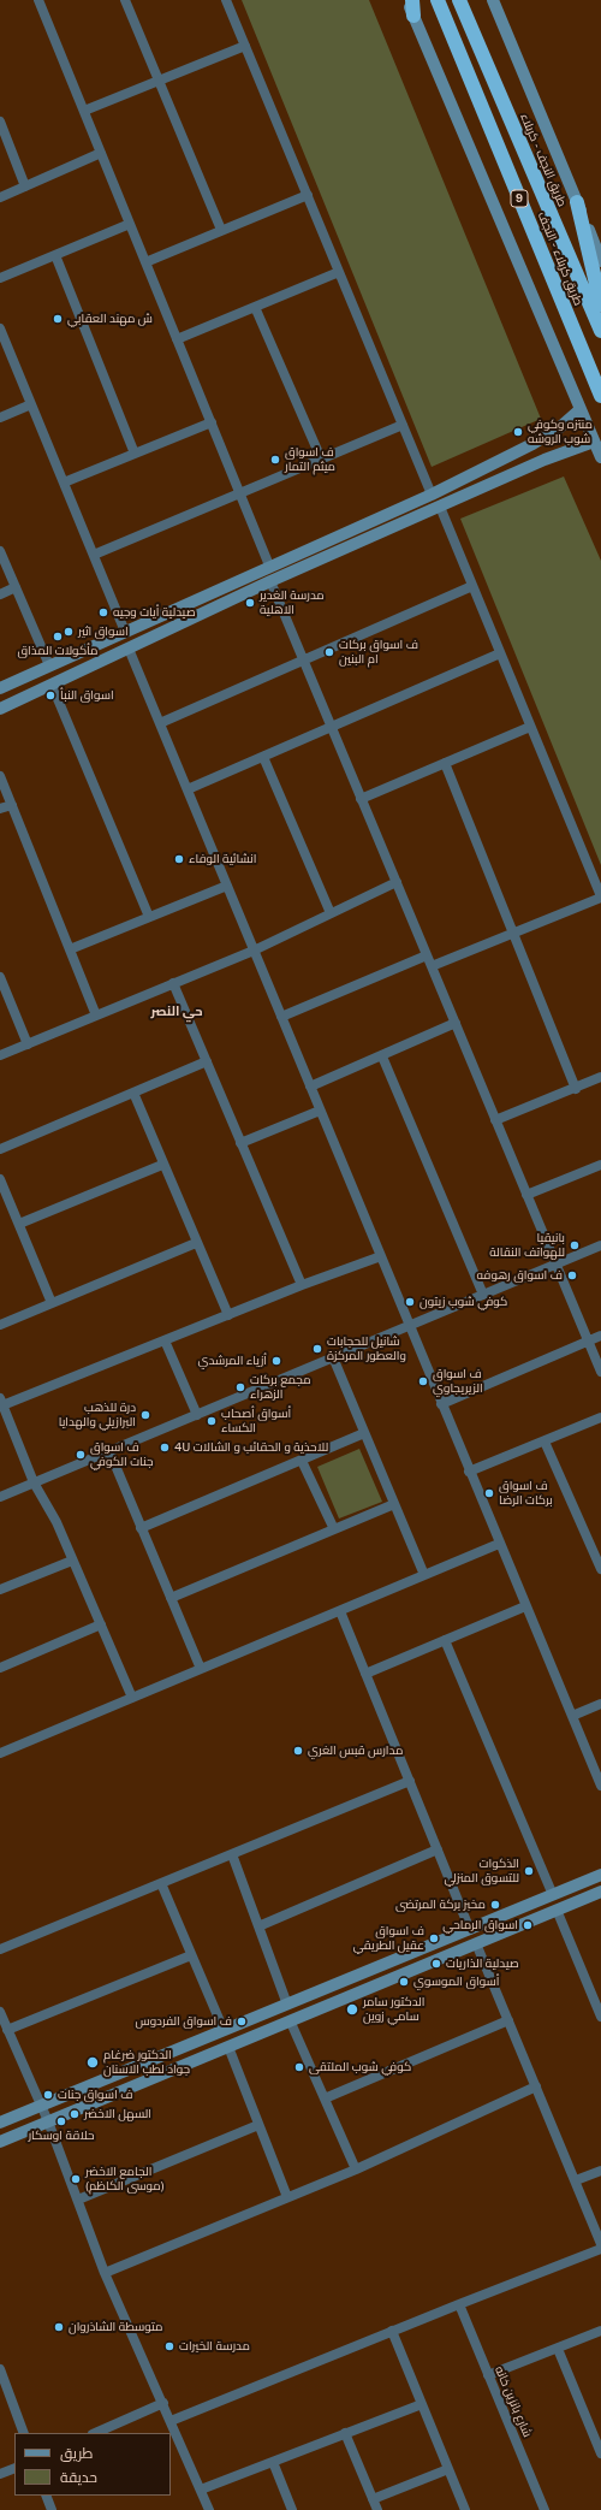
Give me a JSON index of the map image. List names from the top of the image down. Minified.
{"streets":{"highway":["طريق النجف - کربلاء","9","طريق کربلاء - النجف"],"street":["شارع بانزين خانه"]},"districts":["حي النصر"],"places":["ش مهند العقابي","منتزه وكوفي شوب الروشه","ف اسواق ميثم التمار","مدرسة الغدير الاهلية","صيدلية أيات وجيه","اسواق اثير","مأكولات المذاق","ف اسواق بركات ام البنين","اسواق النبأ","انشائية الوفاء","بانيقيا للهواتف النقالة","ف اسواق رهوفه","كوفي شوب زيتون","شانيل للحجابات والعطور المركزة","أزياء المرشدي","ف اسواق الزيريجاوي","مجمع بركات الزهراء","درة للذهب البرازيلي والهدايا","أسواق أصحاب الكساء","4U للاحذية و الحقائب و الشالات","ف اسواق جنات الكوفي","ف اسواق بركات الرضا","مدارس قبس الغري","الذكوات للتسوق المنزلي","مخبز بركة المرتضى","اسواق الرماحي","ف اسواق عقيل الطريقي","صيدلية الذاريات","أسواق الموسوي","الدكتور سامر سامي زوين","ف اسواق الفردوس","الدكتور ضرغام جواد لطب الاسنان","كوفي شوب الملتقى","ف اسواق جنات","السهل الاخضر","حلاقة اوسكار","الجامع الاخضر (موسى الكاظم)","متوسطة الشاذروان","مدرسة الخيرات"],"legend":["طريق","حديقة"]}
